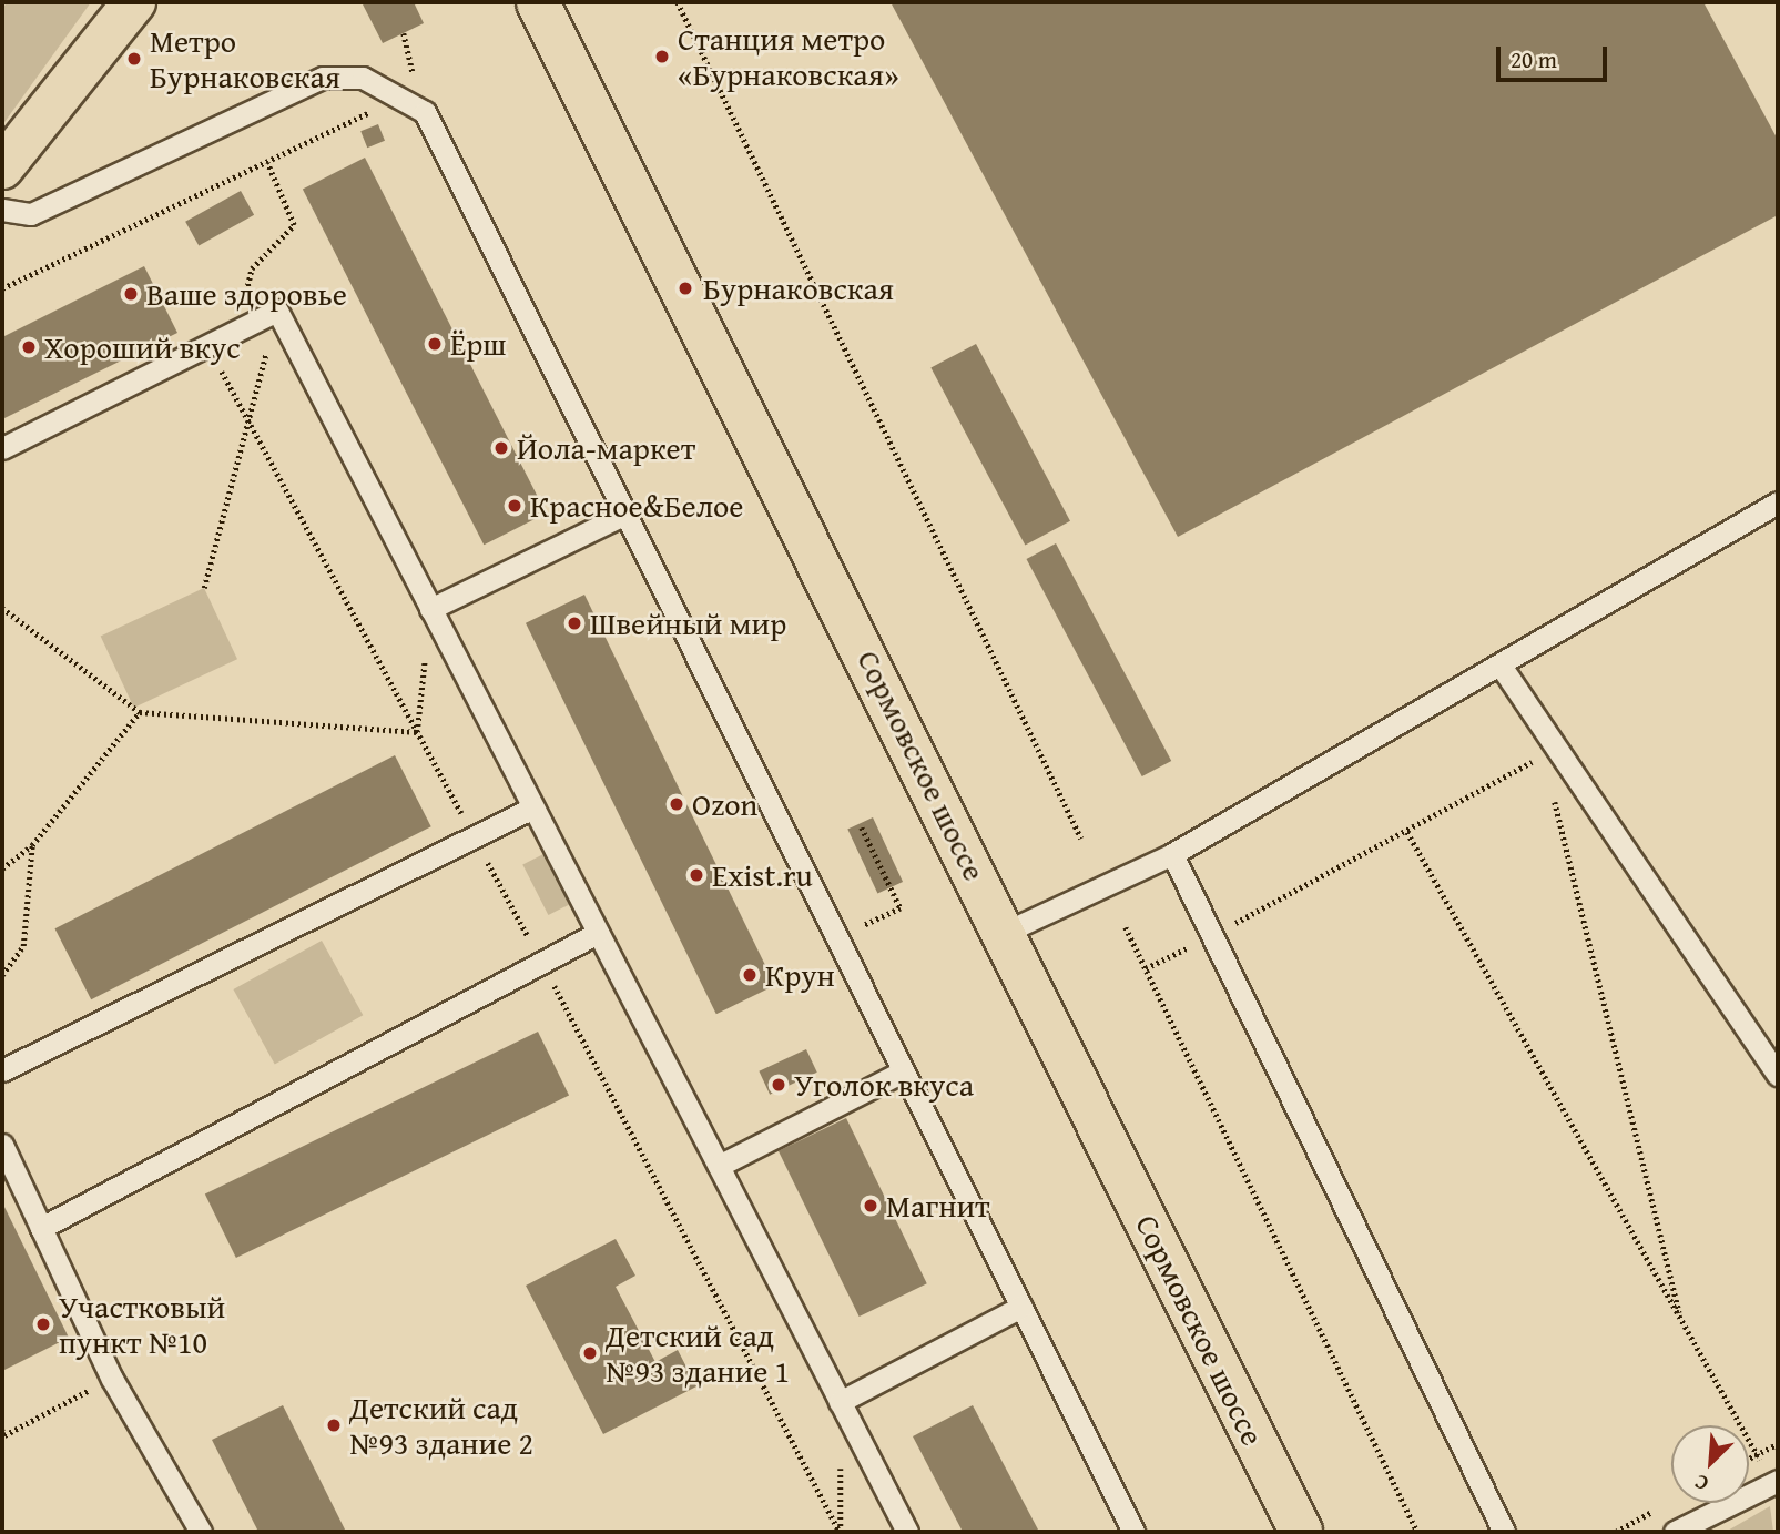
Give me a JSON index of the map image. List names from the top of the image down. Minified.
{"streets":{"main road":["Сормовское шоссе"]},"places":["Станция метро «Бурнаковская»","Метро Бурнаковская","Бурнаковская","Ваше здоровье","Ёрш","Хороший вкус","Йола-маркет","Красное&Белое","Швейный мир","Ozon","Exist.ru","Крун","Уголок вкуса","Магнит","Участковый пункт №10","Детский сад №93 здание 1","Детский сад №93 здание 2"],"scale_bar":"20 m","north":"bottom left"}
